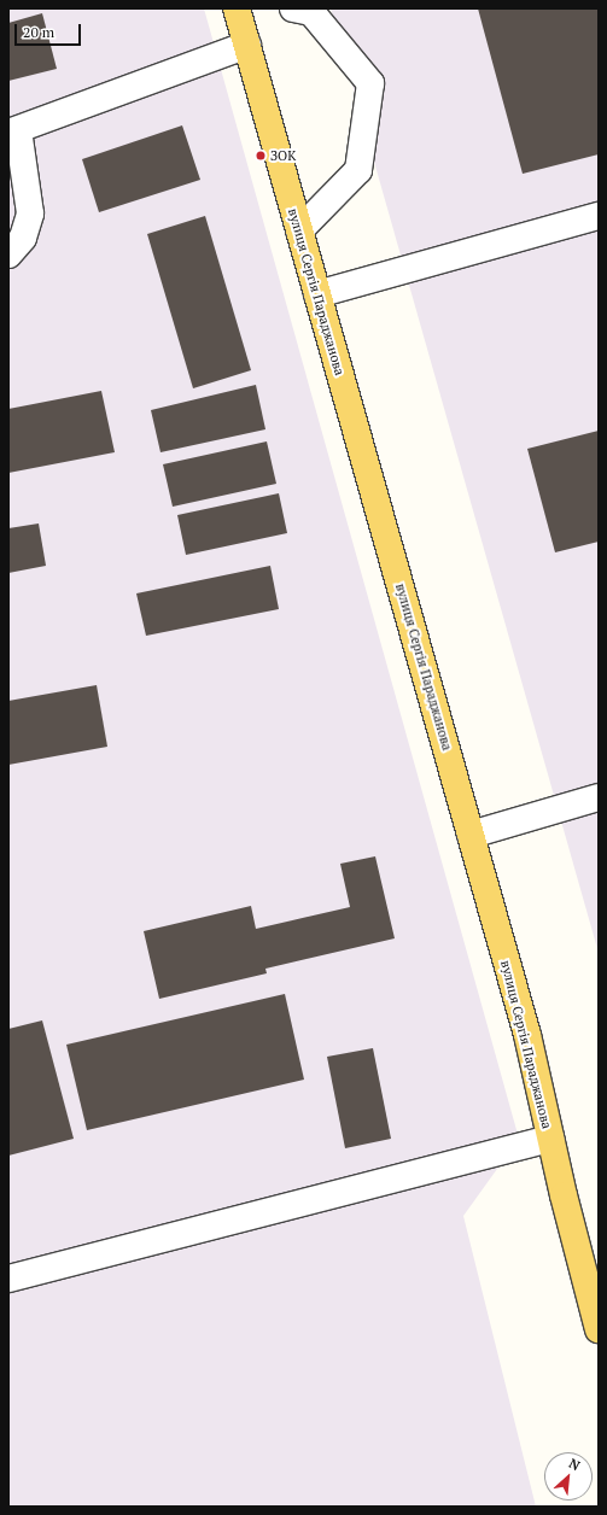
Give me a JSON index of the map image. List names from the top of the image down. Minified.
{"streets":{"main road":["вулиця Сергія Параджанова"]},"places":["ЗОК"],"scale_bar":"20 m","north":"top right"}
